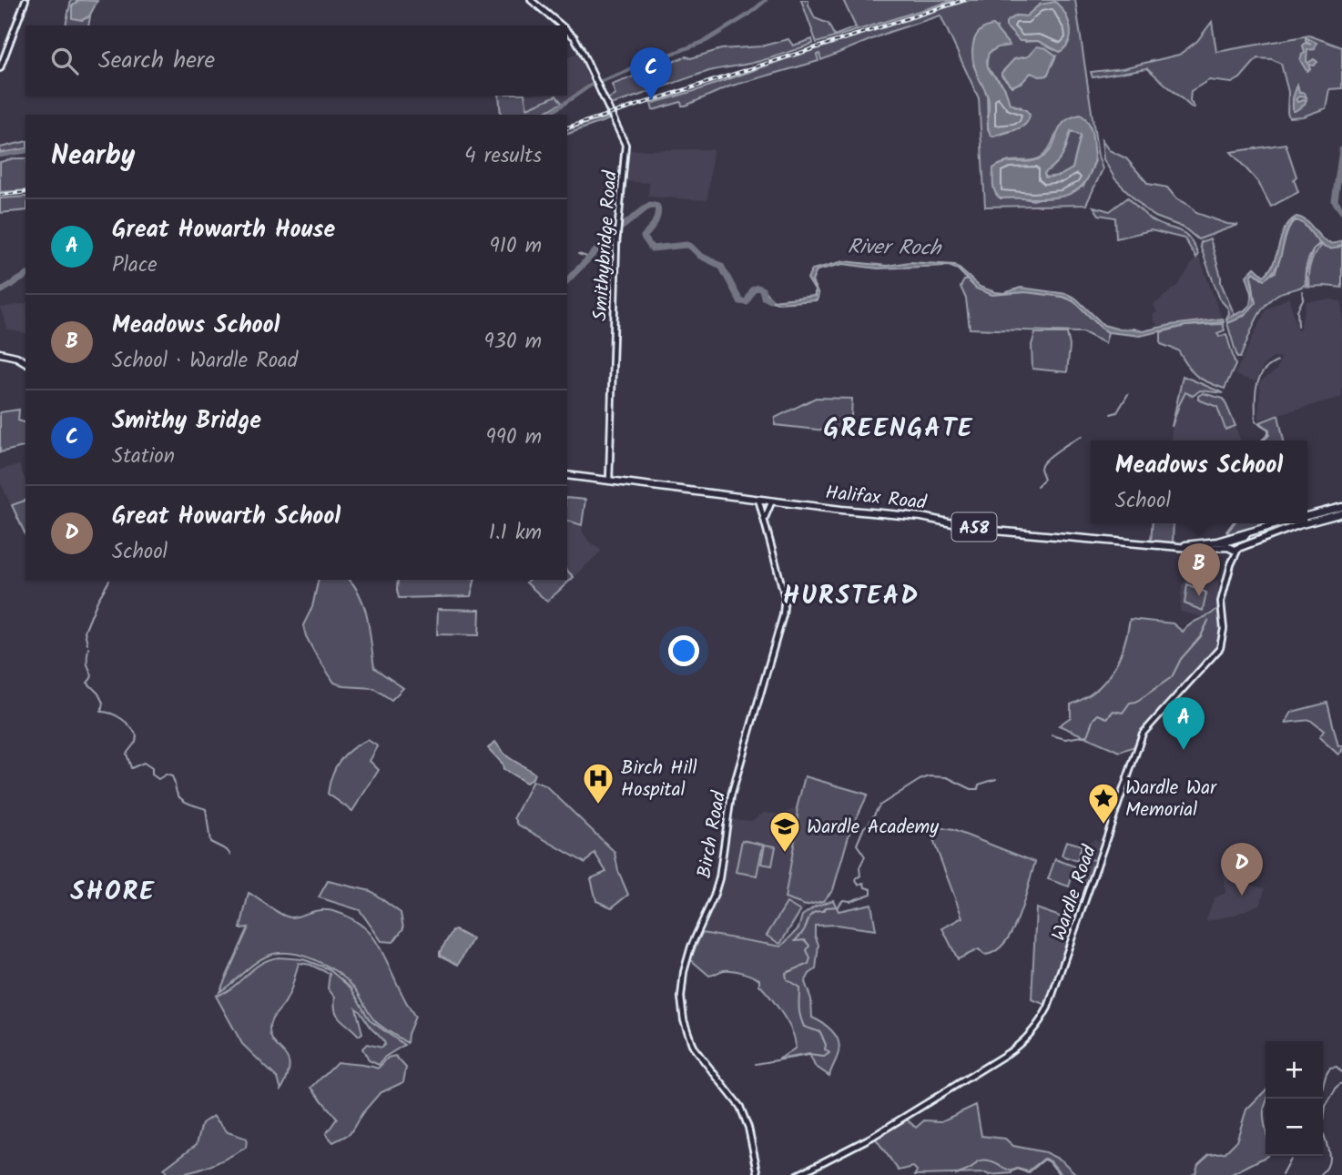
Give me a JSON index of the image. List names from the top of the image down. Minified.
{"streets":{"highway":["Halifax Road","A58"],"street":["Smithybridge Road","Birch Road","Wardle Road"]},"crossings":[["Smithybridge Road","Halifax Road"],["Smithybridge Road","A58"],["Halifax Road","A58"],["Halifax Road","Birch Road"],["Halifax Road","Wardle Road"],["A58","Wardle Road"]],"districts":["GREENGATE","HURSTEAD","SHORE"],"water":["River Roch"],"places":{"hospital":["Birch Hill Hospital"],"place":["Wardle War Memorial"],"school or university":["Wardle Academy"]},"page":{"search":"Search here","pins":["C","B","A","D"],"heading":["Nearby","4 results"],"list":[{"mark":"A","name":"Great Howarth House","note":"Place","value":"910 m"},{"mark":"B","name":"Meadows School","note":"School · Wardle Road","value":"930 m"},{"mark":"C","name":"Smithy Bridge","note":"Station","value":"990 m"},{"mark":"D","name":"Great Howarth School","note":"School","value":"1.1 km"}],"popup":["Meadows School","School"],"map_buttons":["+","−"]}}
